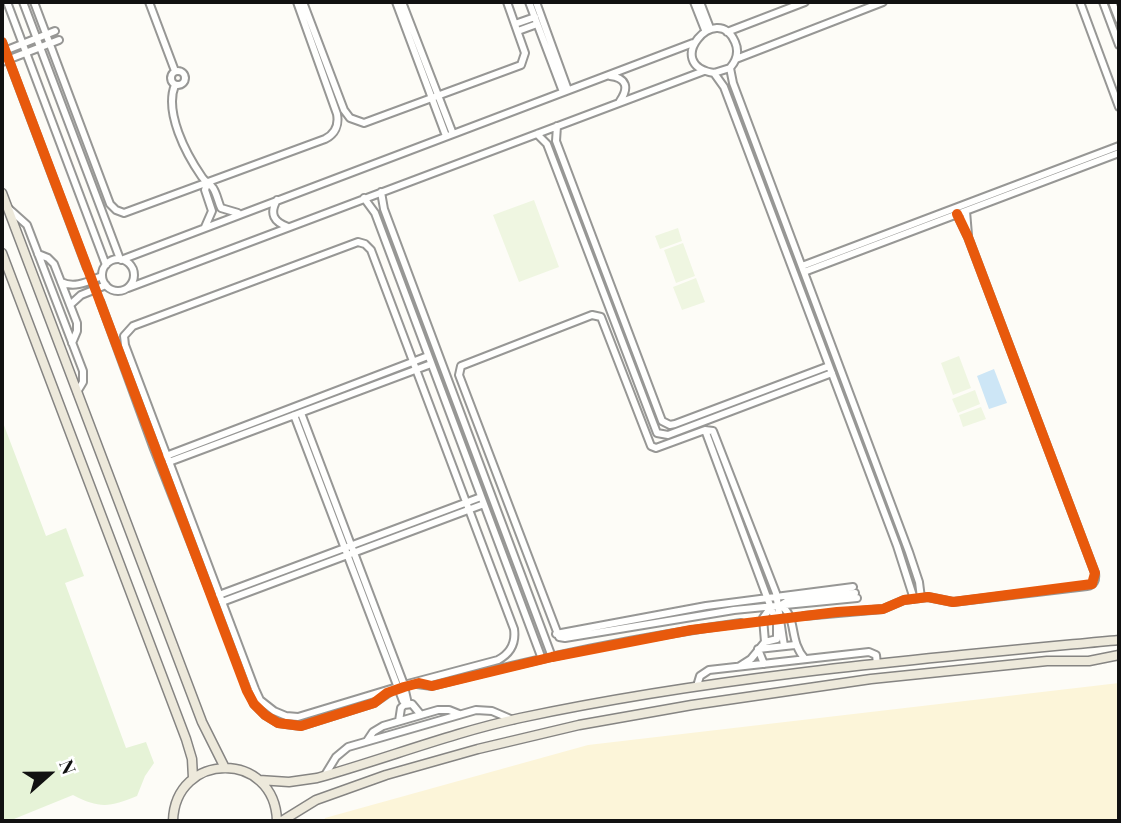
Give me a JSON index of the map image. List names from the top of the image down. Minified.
{"north":"right"}
